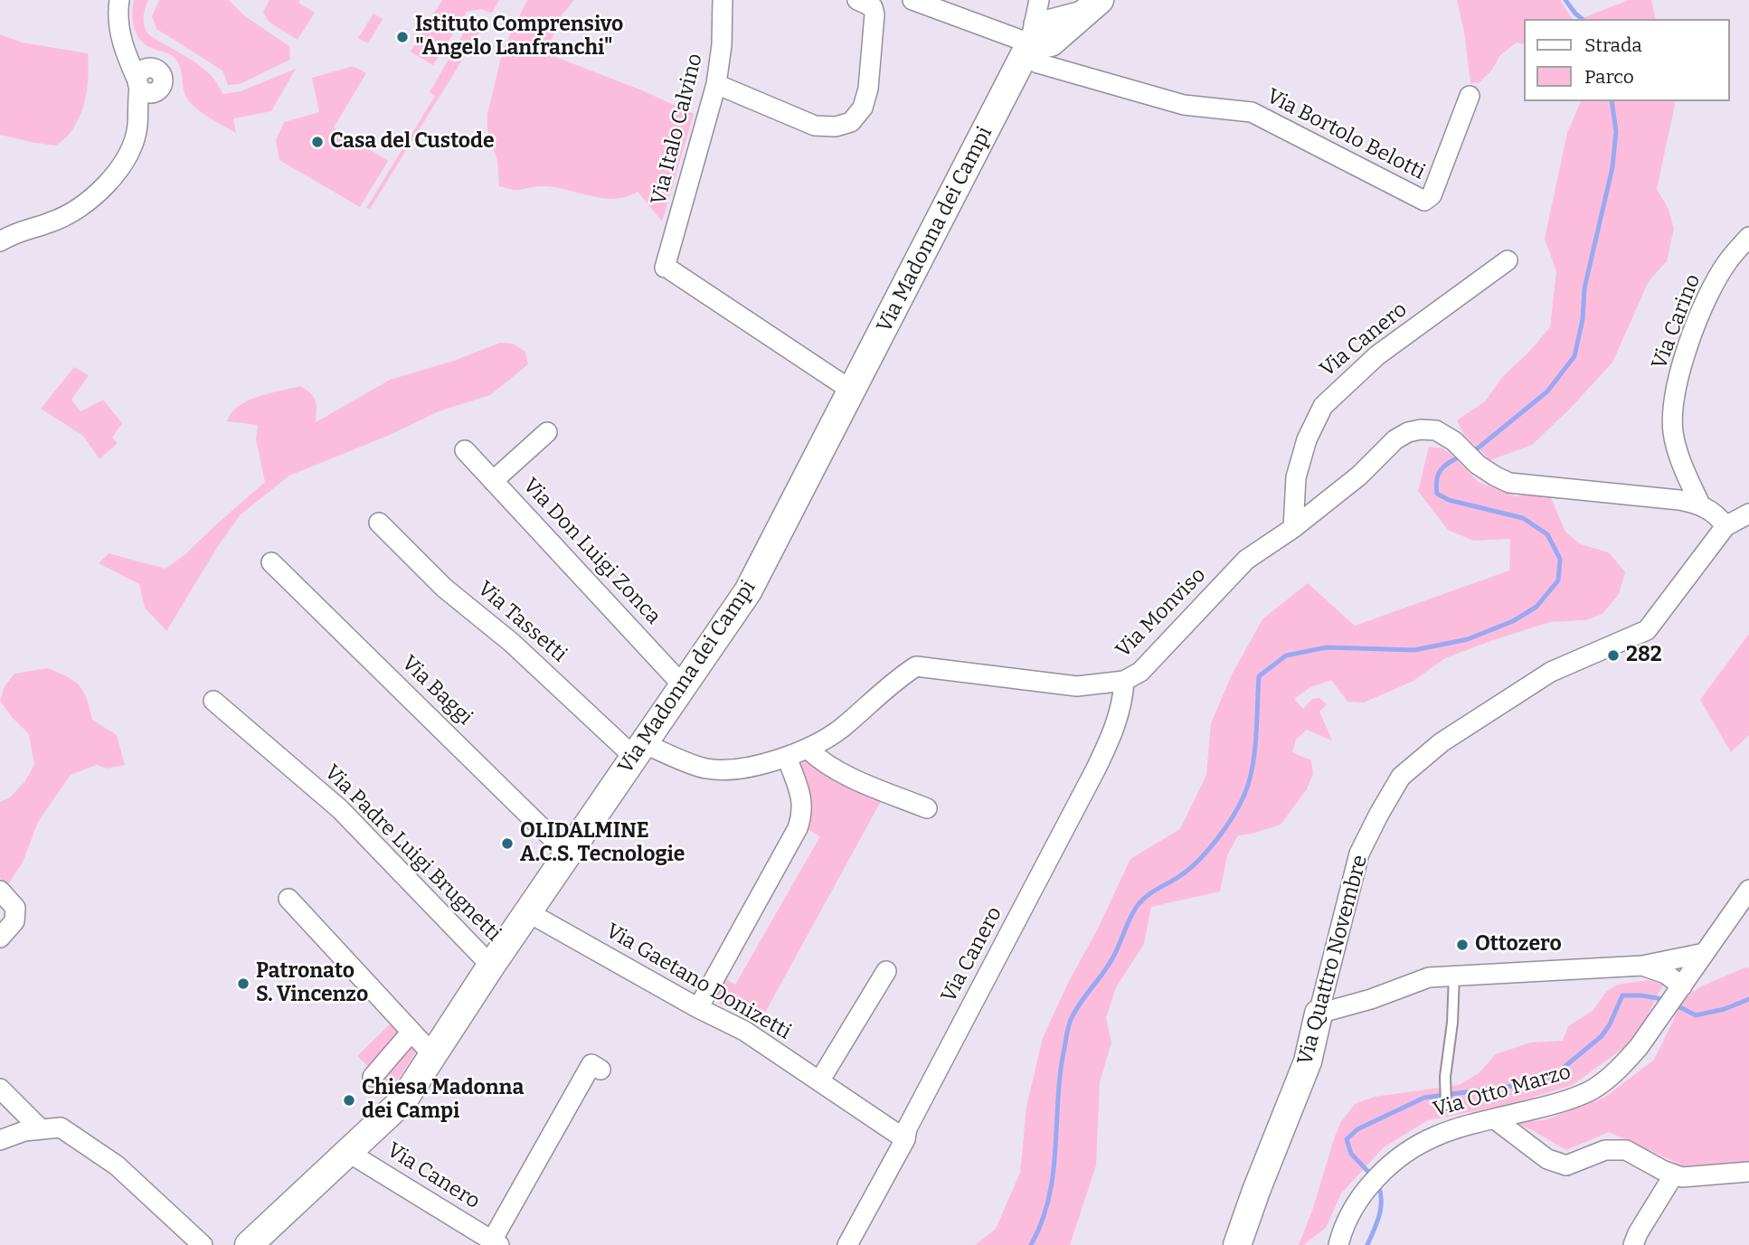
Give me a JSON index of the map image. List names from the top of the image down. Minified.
{"streets":{"street":["Via Italo Calvino","Via Bortolo Belotti","Via Madonna dei Campi","Via Carino","Via Canero","Via Don Luigi Zonca","Via Monviso","Via Tassetti","Via Baggi","Via Padre Luigi Brugnetti","Via Quattro Novembre","Via Gaetano Donizetti","Via Otto Marzo"]},"crossings":[["Via Italo Calvino","Via Madonna dei Campi"],["Via Bortolo Belotti","Via Madonna dei Campi"],["Via Madonna dei Campi","Via Canero"],["Via Madonna dei Campi","Via Don Luigi Zonca"],["Via Madonna dei Campi","Via Monviso"],["Via Madonna dei Campi","Via Tassetti"],["Via Madonna dei Campi","Via Baggi"],["Via Madonna dei Campi","Via Padre Luigi Brugnetti"],["Via Madonna dei Campi","Via Gaetano Donizetti"],["Via Carino","Via Monviso"],["Via Canero","Via Monviso"],["Via Canero","Via Gaetano Donizetti"],["Via Monviso","Via Tassetti"]],"places":["Istituto Comprensivo \"Angelo Lanfranchi\"","Casa del Custode","282","OLIDALMINE A.C.S. Tecnologie","Ottozero","Patronato S. Vincenzo","Chiesa Madonna dei Campi"],"legend":["Strada","Parco"]}
